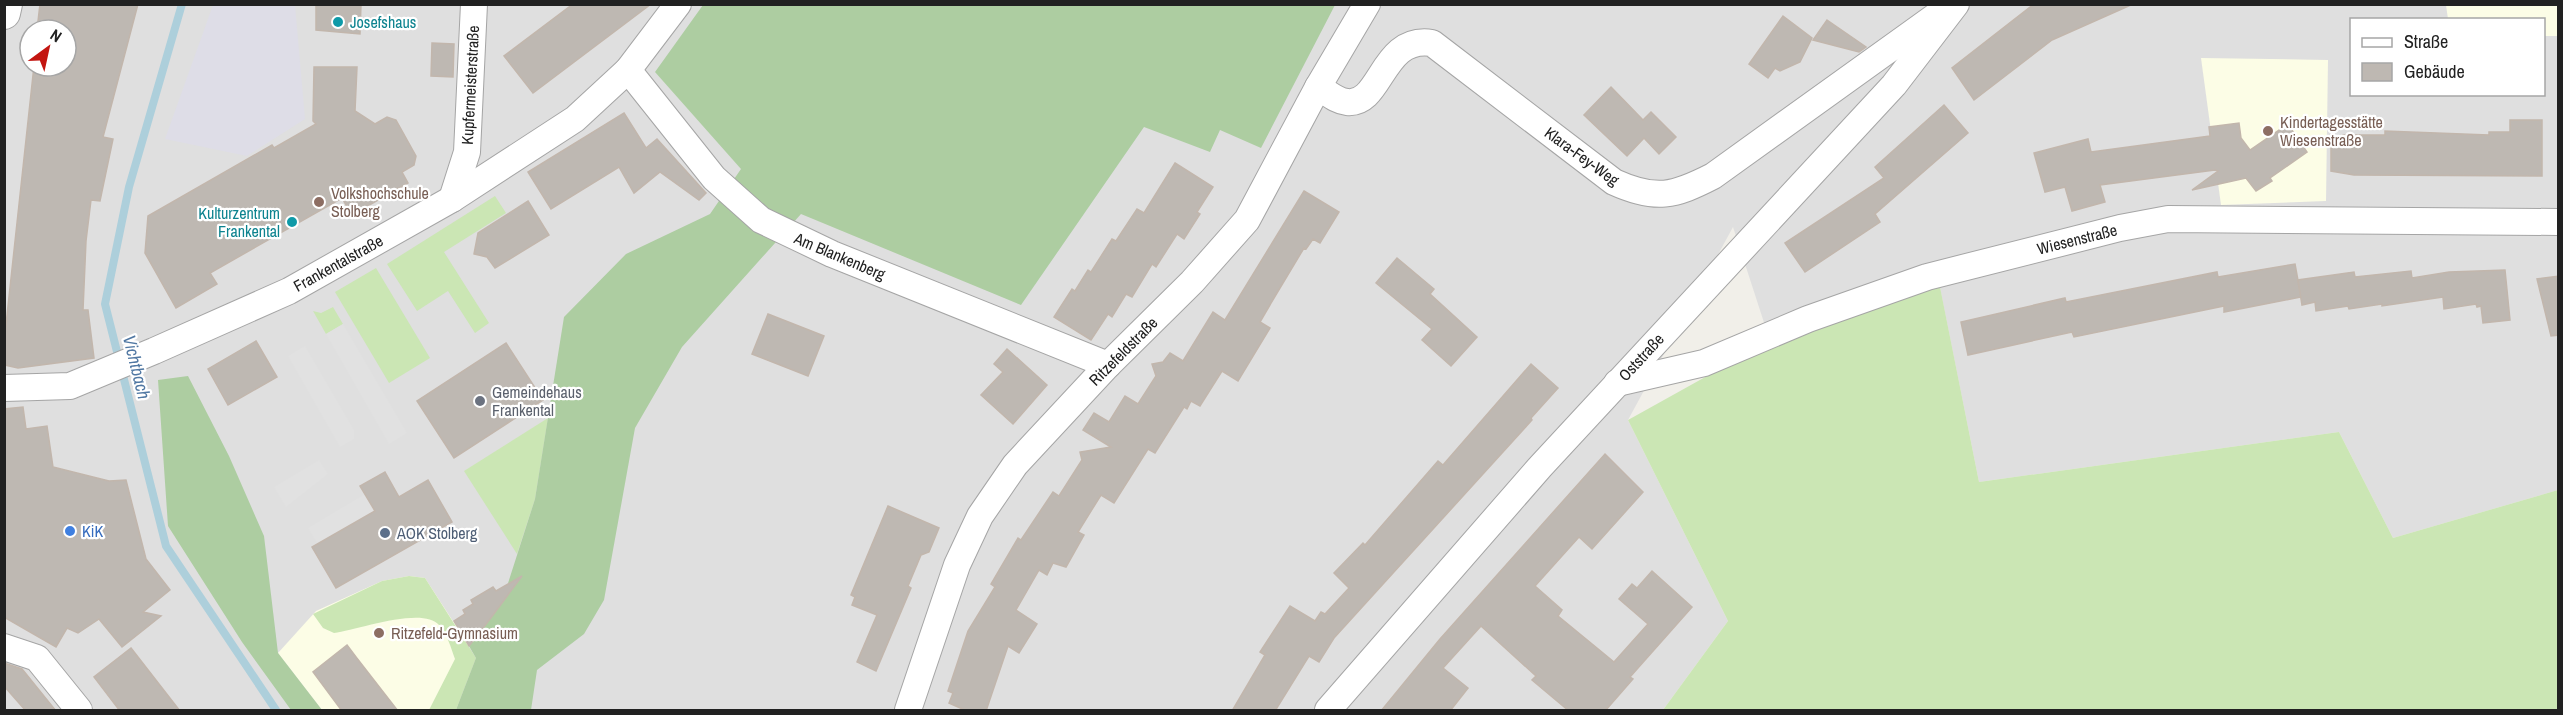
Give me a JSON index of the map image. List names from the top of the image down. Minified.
{"streets":{"street":["Kupfermeisterstraße","Klara-Fey-Weg","Wiesenstraße","Am Blankenberg","Frankentalstraße","Ritzefeldstraße","Oststraße"]},"crossings":[["Kupfermeisterstraße","Frankentalstraße"],["Klara-Fey-Weg","Ritzefeldstraße"],["Klara-Fey-Weg","Oststraße"],["Wiesenstraße","Oststraße"],["Am Blankenberg","Frankentalstraße"],["Am Blankenberg","Ritzefeldstraße"]],"water":["Vichtbach"],"places":["Josefshaus","Kindertagesstätte Wiesenstraße","Volkshochschule Stolberg","Kulturzentrum Frankental","Gemeindehaus Frankental","KiK","AOK Stolberg","Ritzefeld-Gymnasium"],"legend":["Straße","Gebäude"],"north":"top right"}
